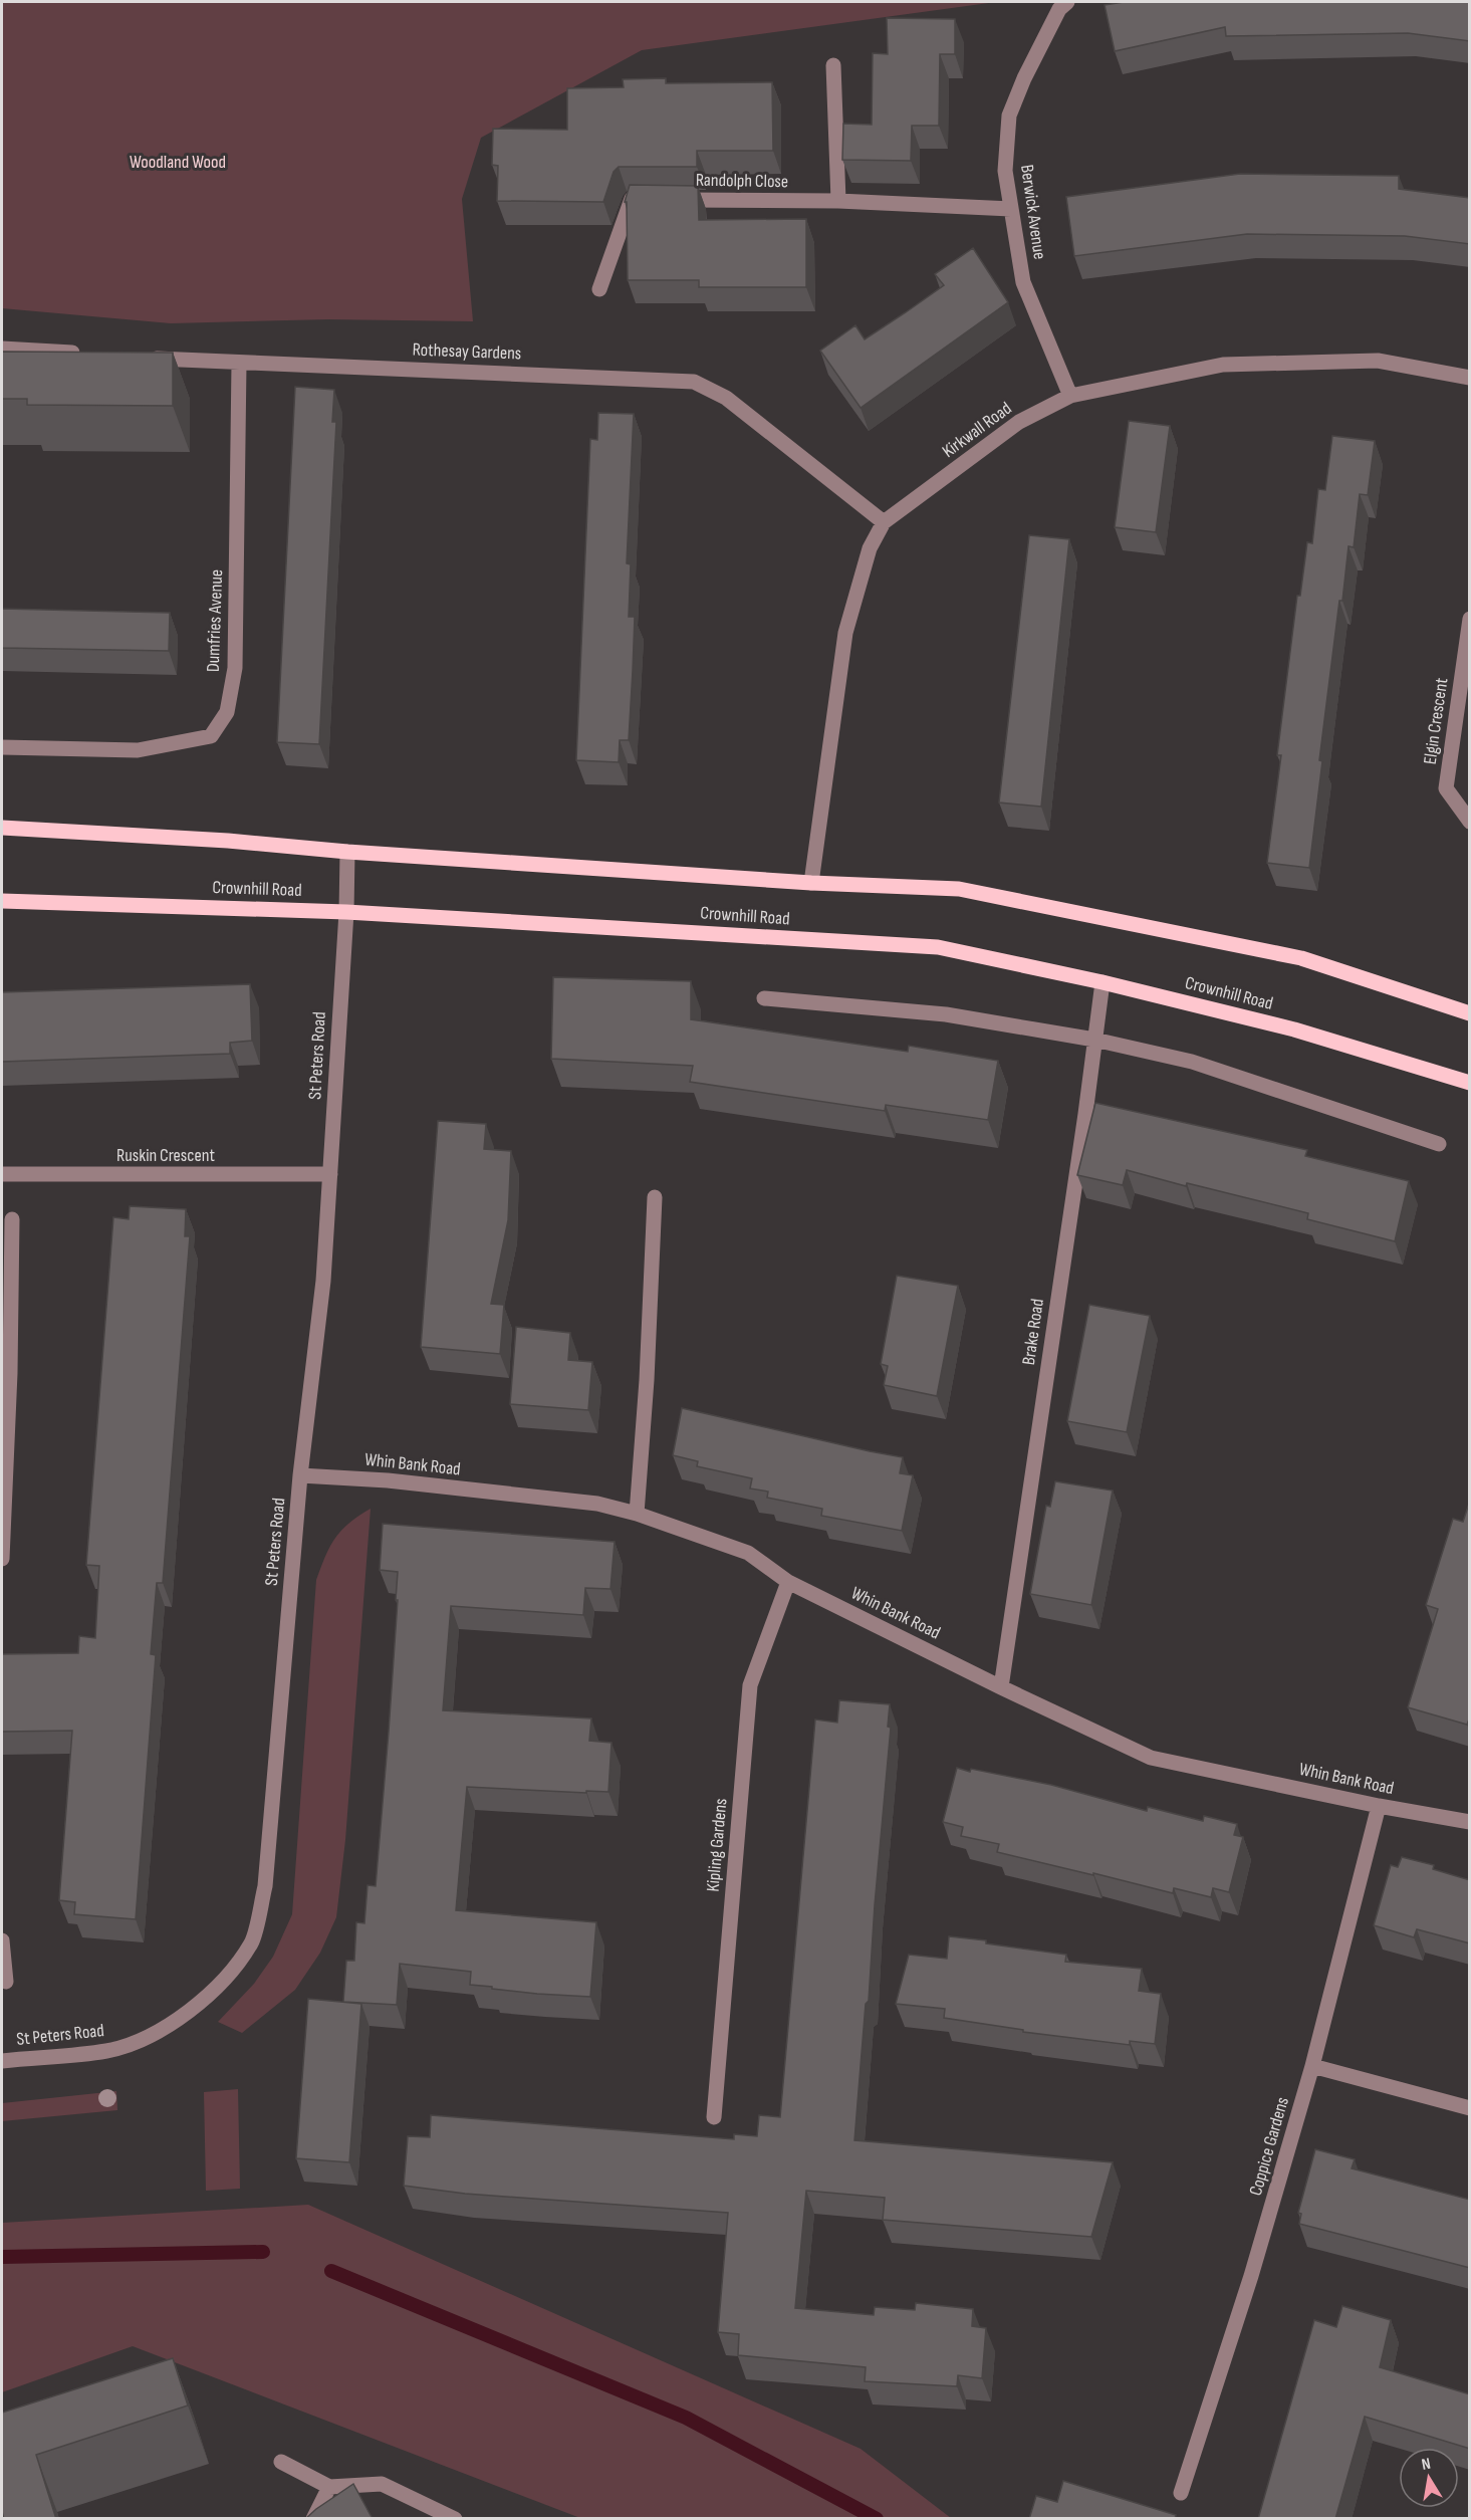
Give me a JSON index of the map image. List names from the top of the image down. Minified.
{"streets":{"main road":["Crownhill Road"],"street":["Randolph Close","Berwick Avenue","Rothesay Gardens","Kirkwall Road","Dumfries Avenue","Elgin Crescent","St Peters Road","Ruskin Crescent","Brake Road","Whin Bank Road","Kipling Gardens","Coppice Gardens"]},"crossings":[["Randolph Close","Berwick Avenue"],["Berwick Avenue","Kirkwall Road"],["Rothesay Gardens","Kirkwall Road"],["Rothesay Gardens","Dumfries Avenue"],["Kirkwall Road","Crownhill Road"],["Crownhill Road","St Peters Road"],["Crownhill Road","Brake Road"],["St Peters Road","Ruskin Crescent"],["St Peters Road","Whin Bank Road"],["Brake Road","Whin Bank Road"],["Whin Bank Road","Kipling Gardens"],["Whin Bank Road","Coppice Gardens"]],"parks":["Woodland Wood"],"north":"top"}
